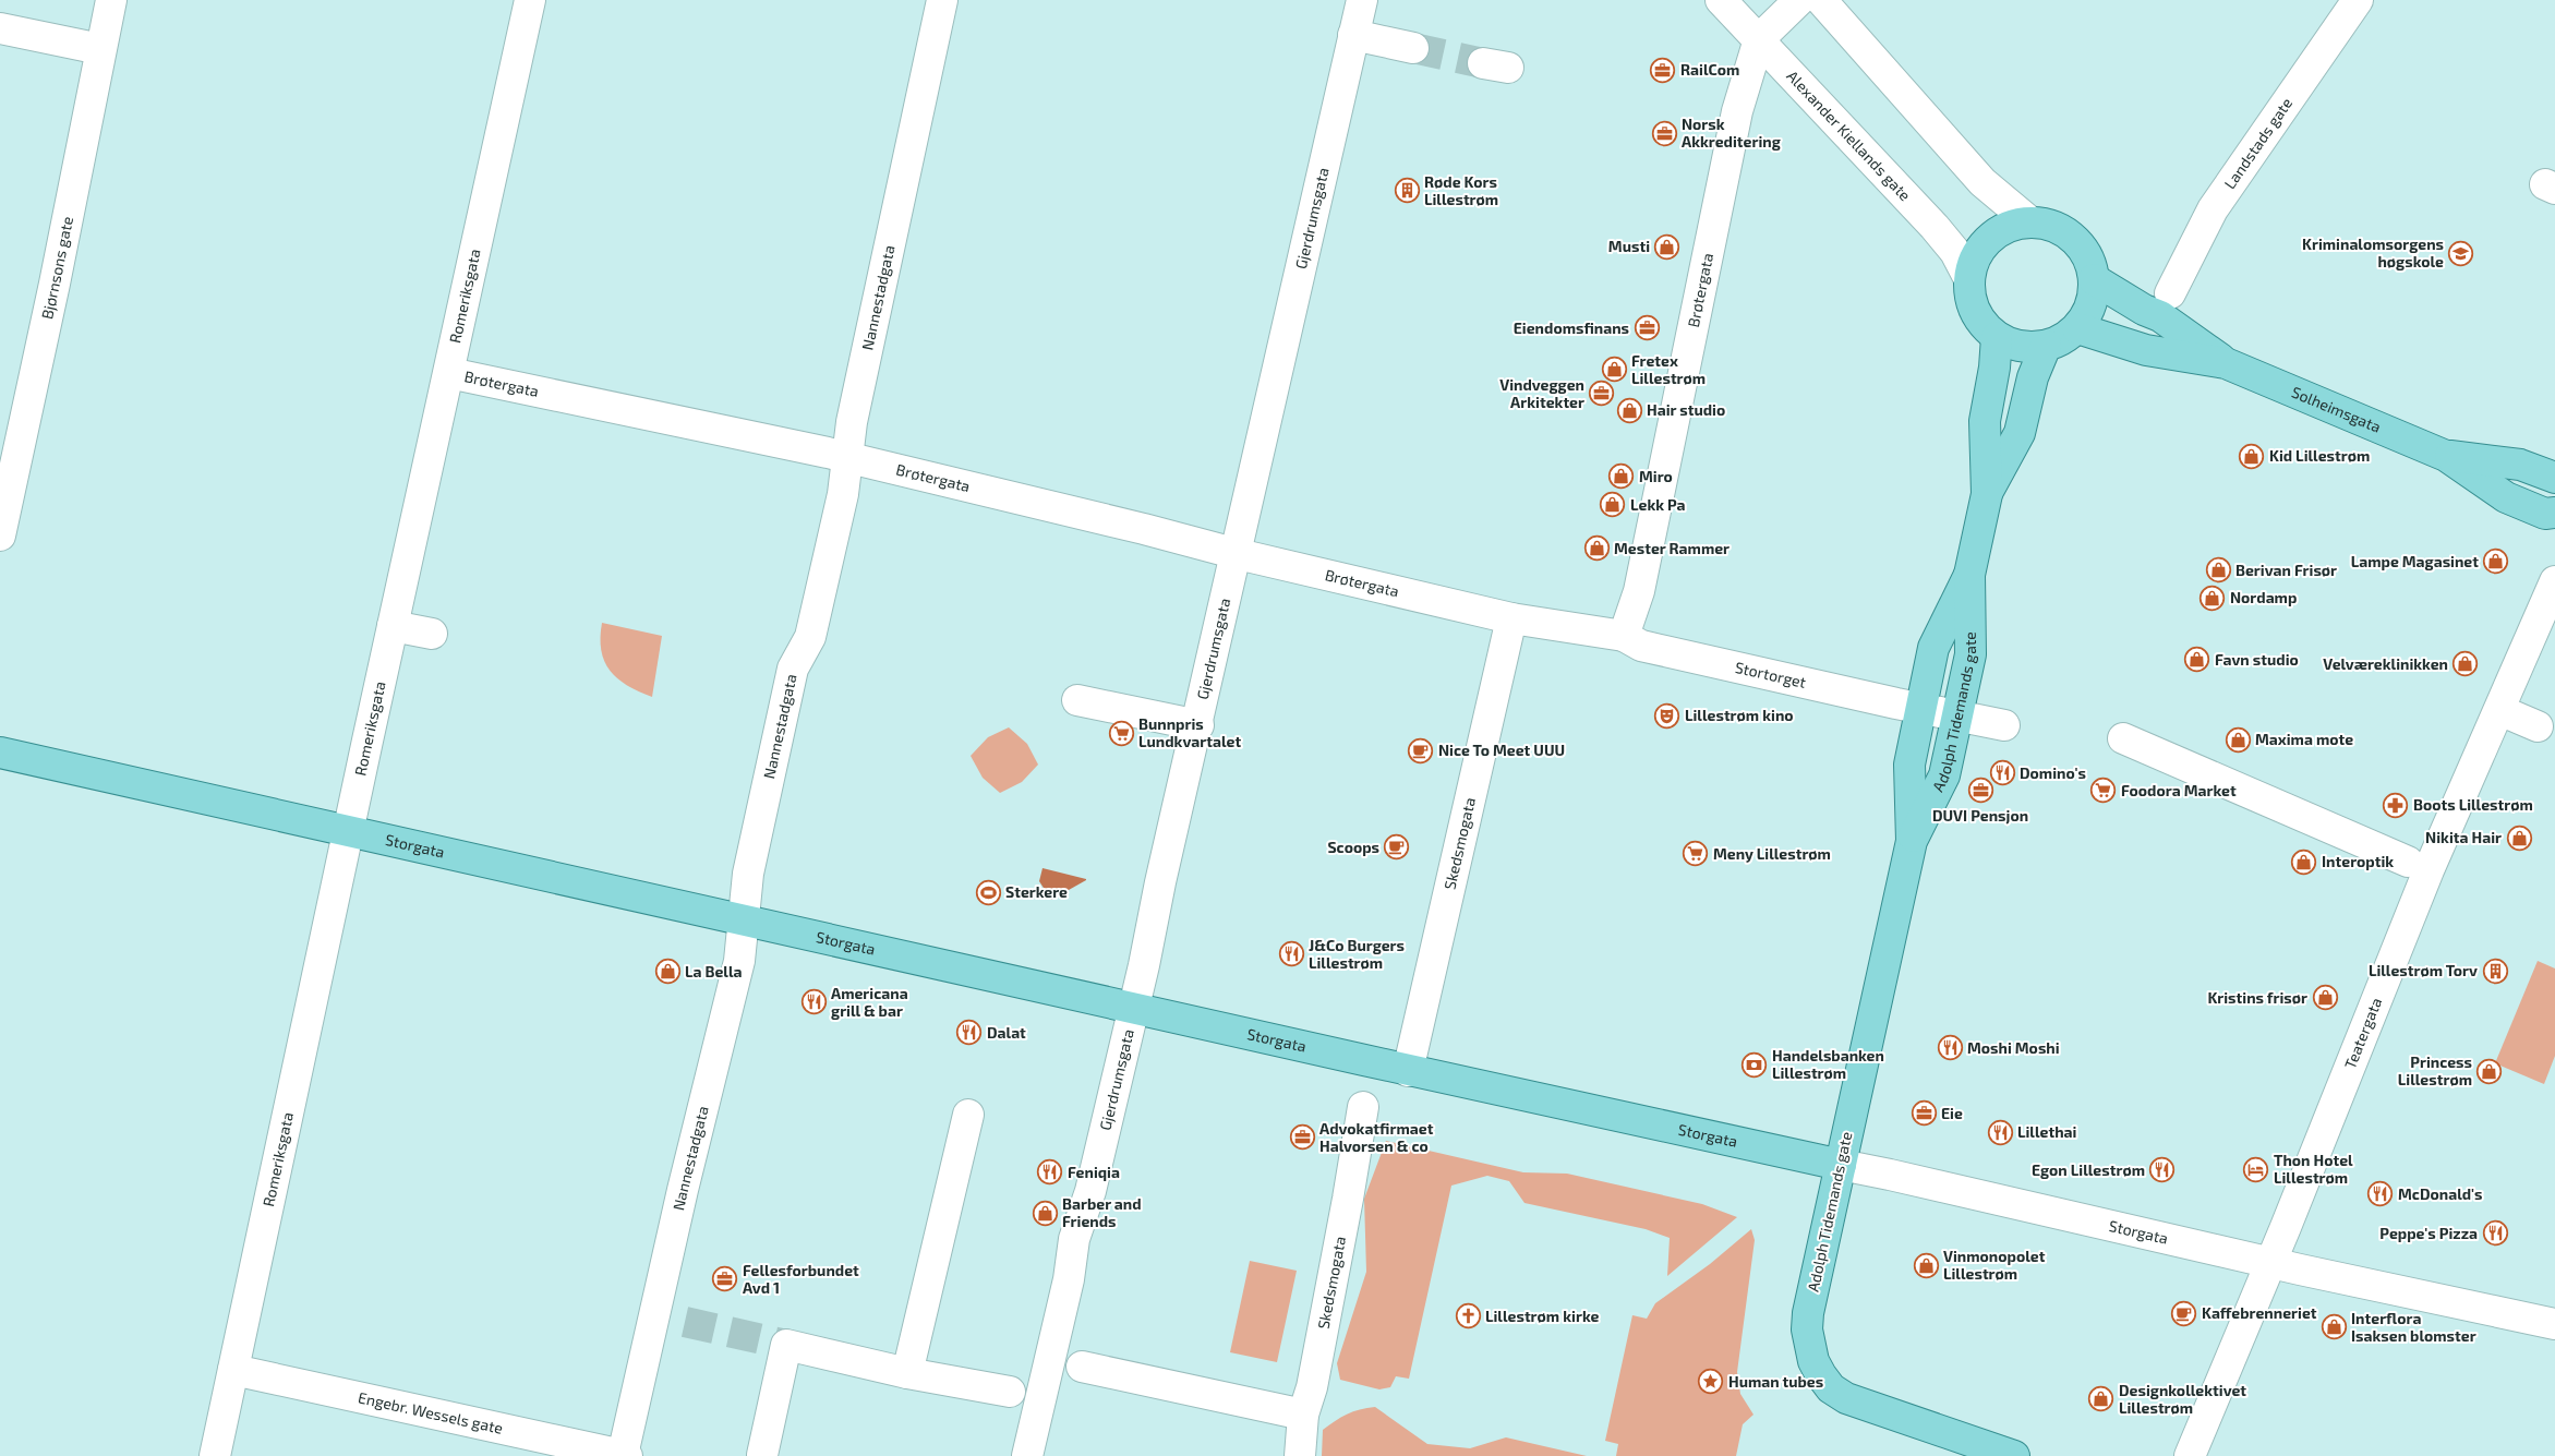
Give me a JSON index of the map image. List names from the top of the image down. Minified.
{"streets":{"main road":["Solheimsgata","Adolph Tidemands gate","Storgata"],"street":["Alexander Kiellands gate","Landstads gate","Gjerdrumsgata","Bjørnsons gate","Brøtergata","Romeriksgata","Nannestadgata","Stortorget","Skedsmogata","Teatergata","Engebr. Wessels gate"]},"crossings":[["Alexander Kiellands gate","Brøtergata"],["Alexander Kiellands gate","Solheimsgata"],["Alexander Kiellands gate","Adolph Tidemands gate"],["Gjerdrumsgata","Brøtergata"],["Gjerdrumsgata","Storgata"],["Brøtergata","Romeriksgata"],["Brøtergata","Nannestadgata"],["Brøtergata","Stortorget"],["Brøtergata","Skedsmogata"],["Romeriksgata","Storgata"],["Romeriksgata","Engebr. Wessels gate"],["Nannestadgata","Storgata"],["Nannestadgata","Engebr. Wessels gate"],["Solheimsgata","Adolph Tidemands gate"],["Stortorget","Adolph Tidemands gate"],["Adolph Tidemands gate","Storgata"],["Skedsmogata","Storgata"],["Storgata","Teatergata"]],"places":{"office":["RailCom","Norsk Akkreditering","Eiendomsfinans","Vindveggen Arkitekter","DUVI Pensjon","Eie","Advokatfirmaet Halvorsen & co","Fellesforbundet Avd 1"],"building":["Røde Kors Lillestrøm","Lillestrøm Torv"],"shop":["Musti","Fretex Lillestrøm","Hair studio","Kid Lillestrøm","Miro","Lekk Pa","Mester Rammer","Lampe Magasinet","Berivan Frisør","Nordamp","Favn studio","Velværeklinikken","Maxima mote","Nikita Hair","Interoptik","La Bella","Kristins frisør","Princess Lillestrøm","Barber and Friends","Vinmonopolet Lillestrøm","Interflora Isaksen blomster","Designkollektivet Lillestrøm"],"school or university":["Kriminalomsorgens høgskole"],"theatre":["Lillestrøm kino"],"supermarket":["Bunnpris Lundkvartalet","Foodora Market","Meny Lillestrøm"],"cafe":["Nice To Meet UUU","Scoops","Kaffebrenneriet"],"restaurant":["Domino's","J&Co Burgers Lillestrøm","Americana grill & bar","Dalat","Moshi Moshi","Lillethai","Egon Lillestrøm","Feniqia","McDonald's","Peppe's Pizza"],"pharmacy":["Boots Lillestrøm"],"sports":["Sterkere"],"bank":["Handelsbanken Lillestrøm"],"hotel":["Thon Hotel Lillestrøm"],"church":["Lillestrøm kirke"],"place":["Human tubes"]}}
